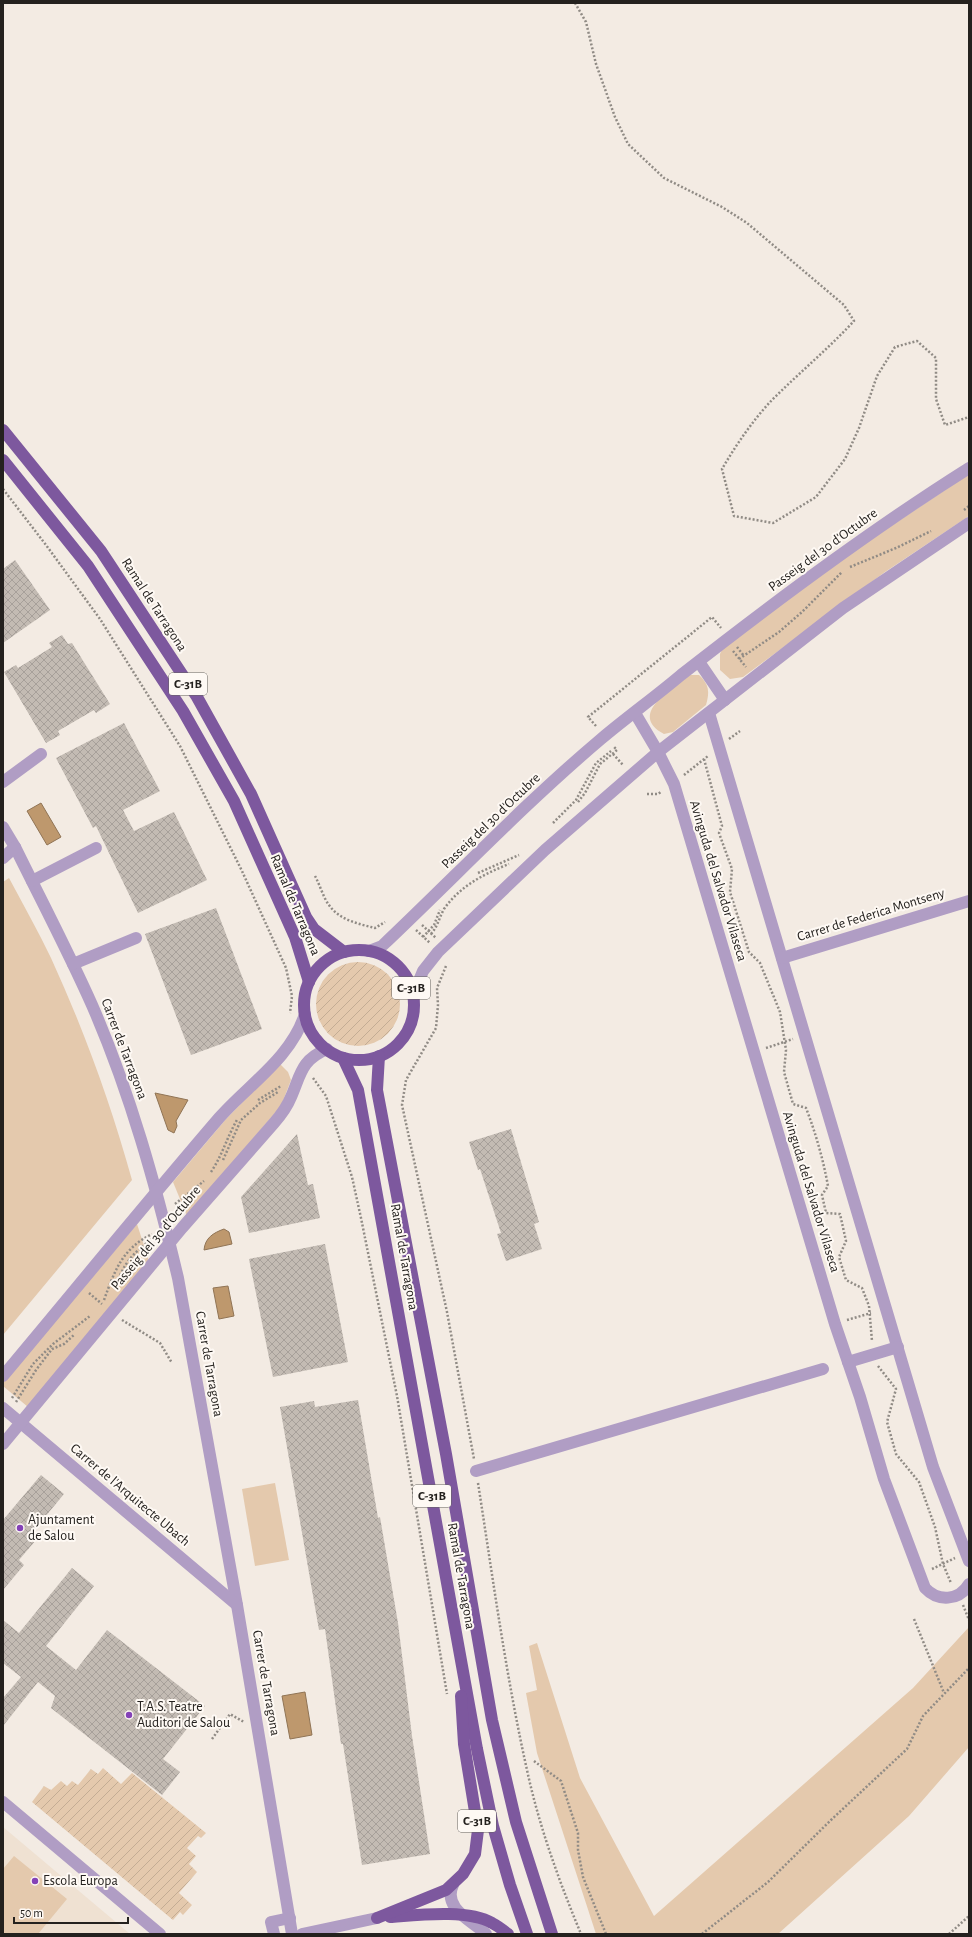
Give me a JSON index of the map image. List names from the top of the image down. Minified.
{"streets":{"main road":["Ramal de Tarragona","C-31B"],"street":["Passeig del 30 d'Octubre","Avinguda del Salvador Vilaseca","Carrer de Federica Montseny","Carrer de Tarragona","Carrer de l'Arquitecte Ubach"]},"crossings":[["Passeig del 30 d'Octubre","Ramal de Tarragona"],["Passeig del 30 d'Octubre","C-31B"],["Passeig del 30 d'Octubre","Carrer de Tarragona"],["Passeig del 30 d'Octubre","Carrer de l'Arquitecte Ubach"],["Ramal de Tarragona","C-31B"],["Carrer de Tarragona","Carrer de l'Arquitecte Ubach"]],"places":["Ajuntament de Salou","T.A.S. Teatre Auditori de Salou","Escola Europa"],"scale_bar":"50 m"}
